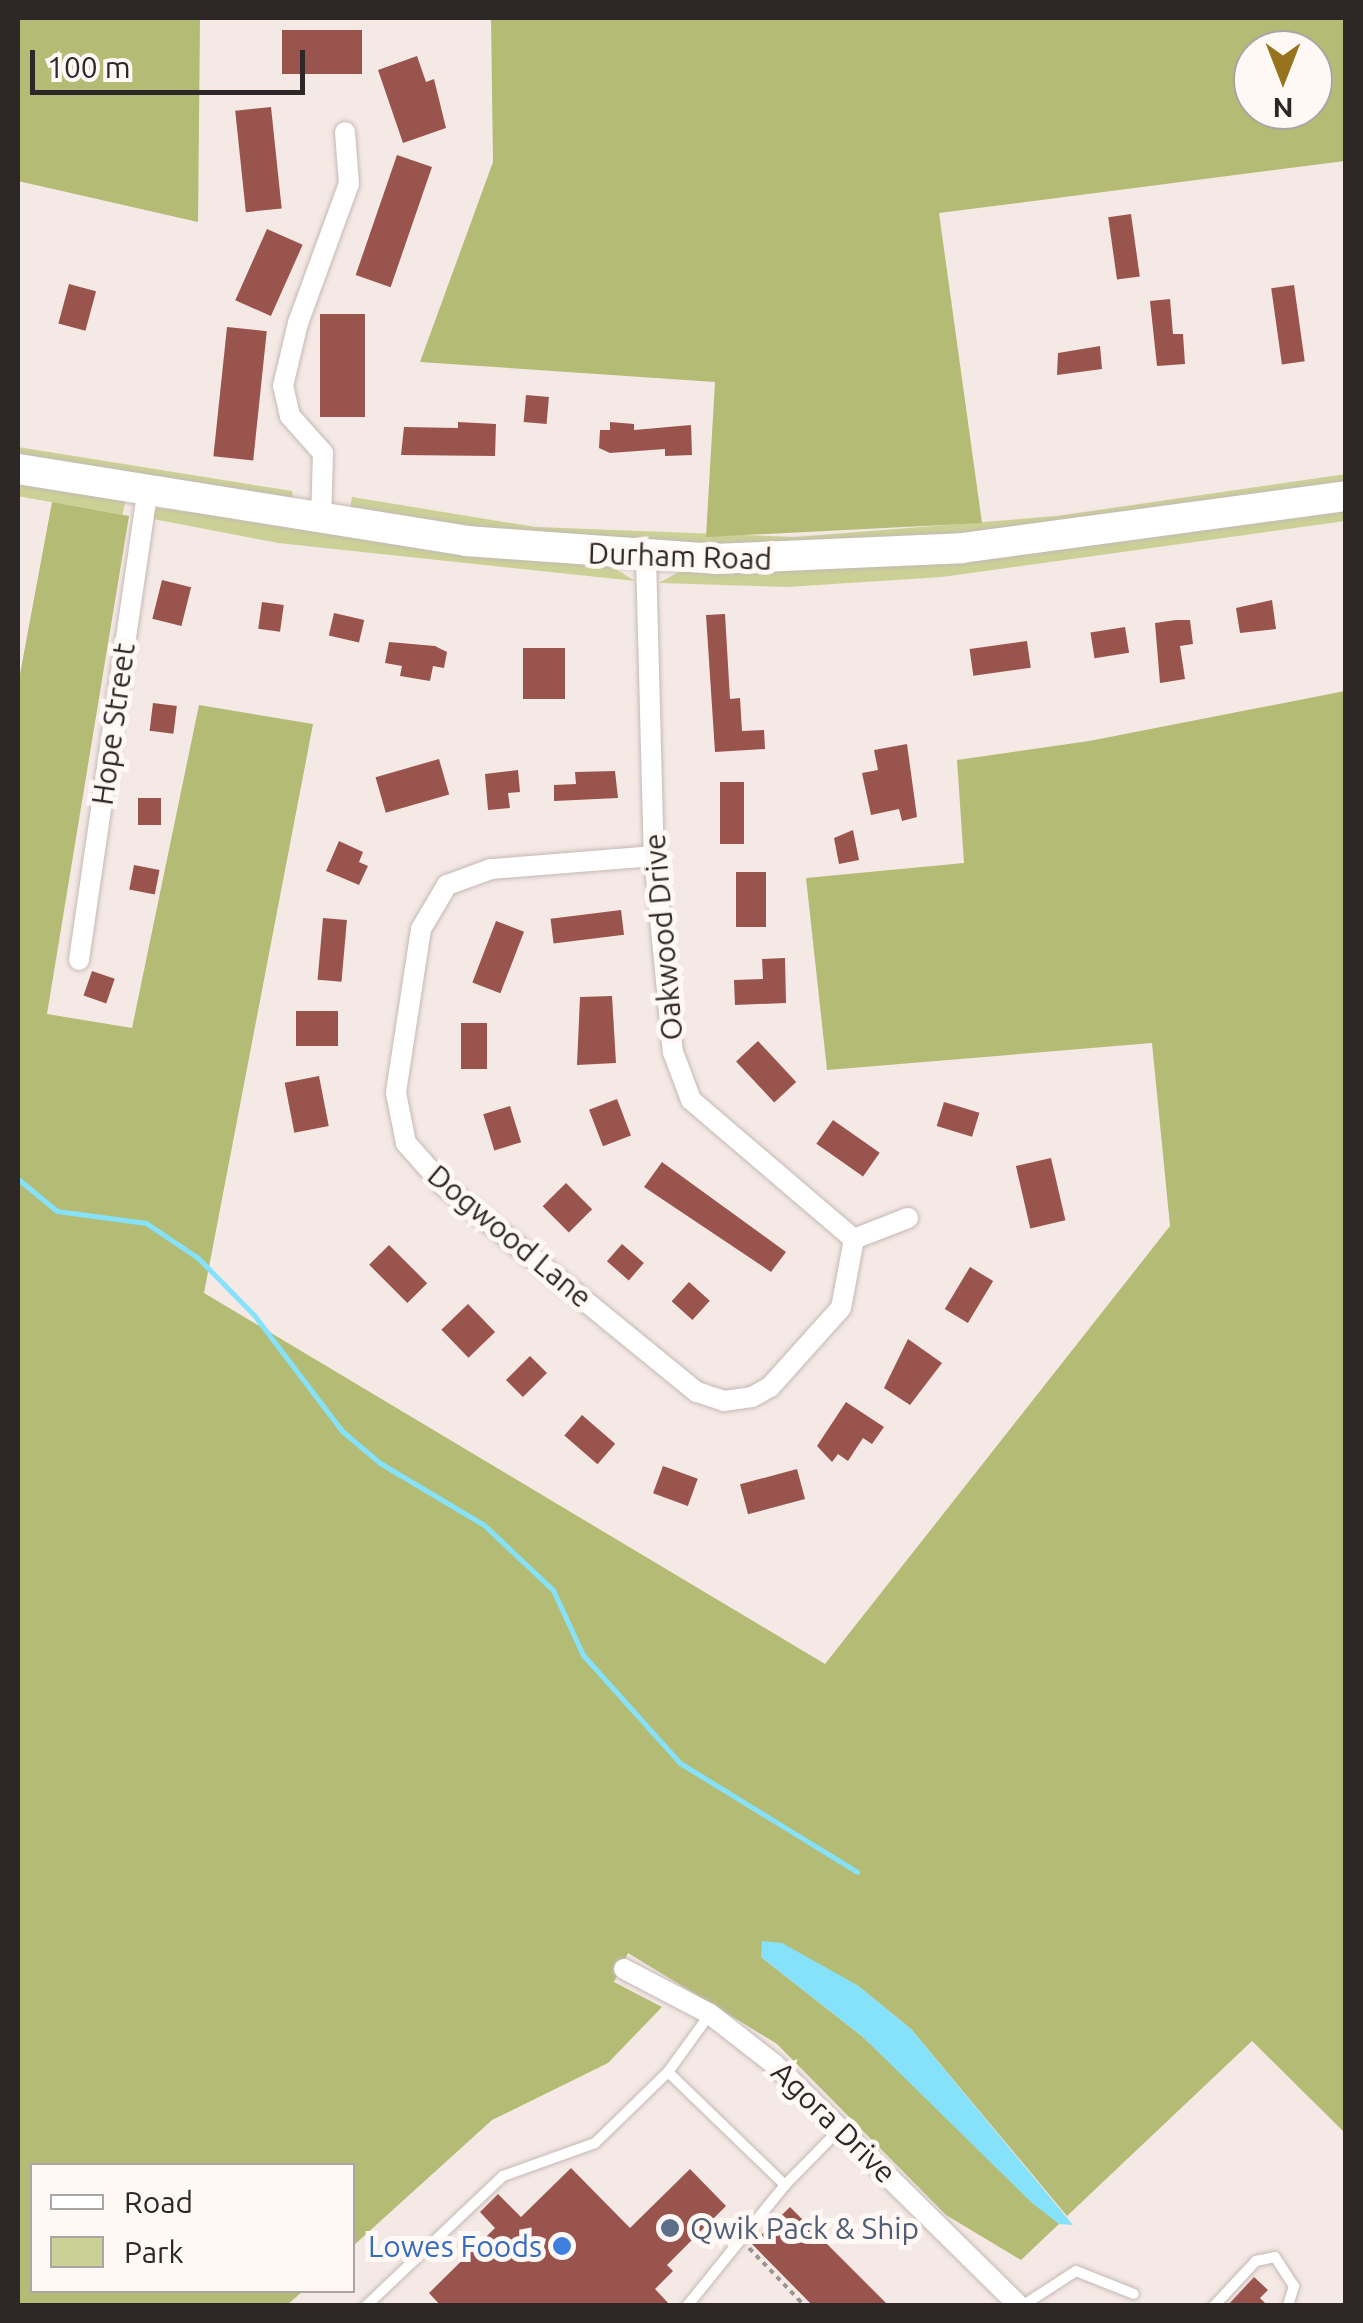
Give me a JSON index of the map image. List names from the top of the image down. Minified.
{"streets":{"main road":["Durham Road"],"street":["Hope Street","Oakwood Drive","Dogwood Lane","Agora Drive"]},"crossings":[["Durham Road","Hope Street"],["Durham Road","Oakwood Drive"],["Oakwood Drive","Dogwood Lane"]],"places":["Qwik Pack & Ship","Lowes Foods"],"legend":["Road","Park"],"scale_bar":"100 m","north":"bottom"}
